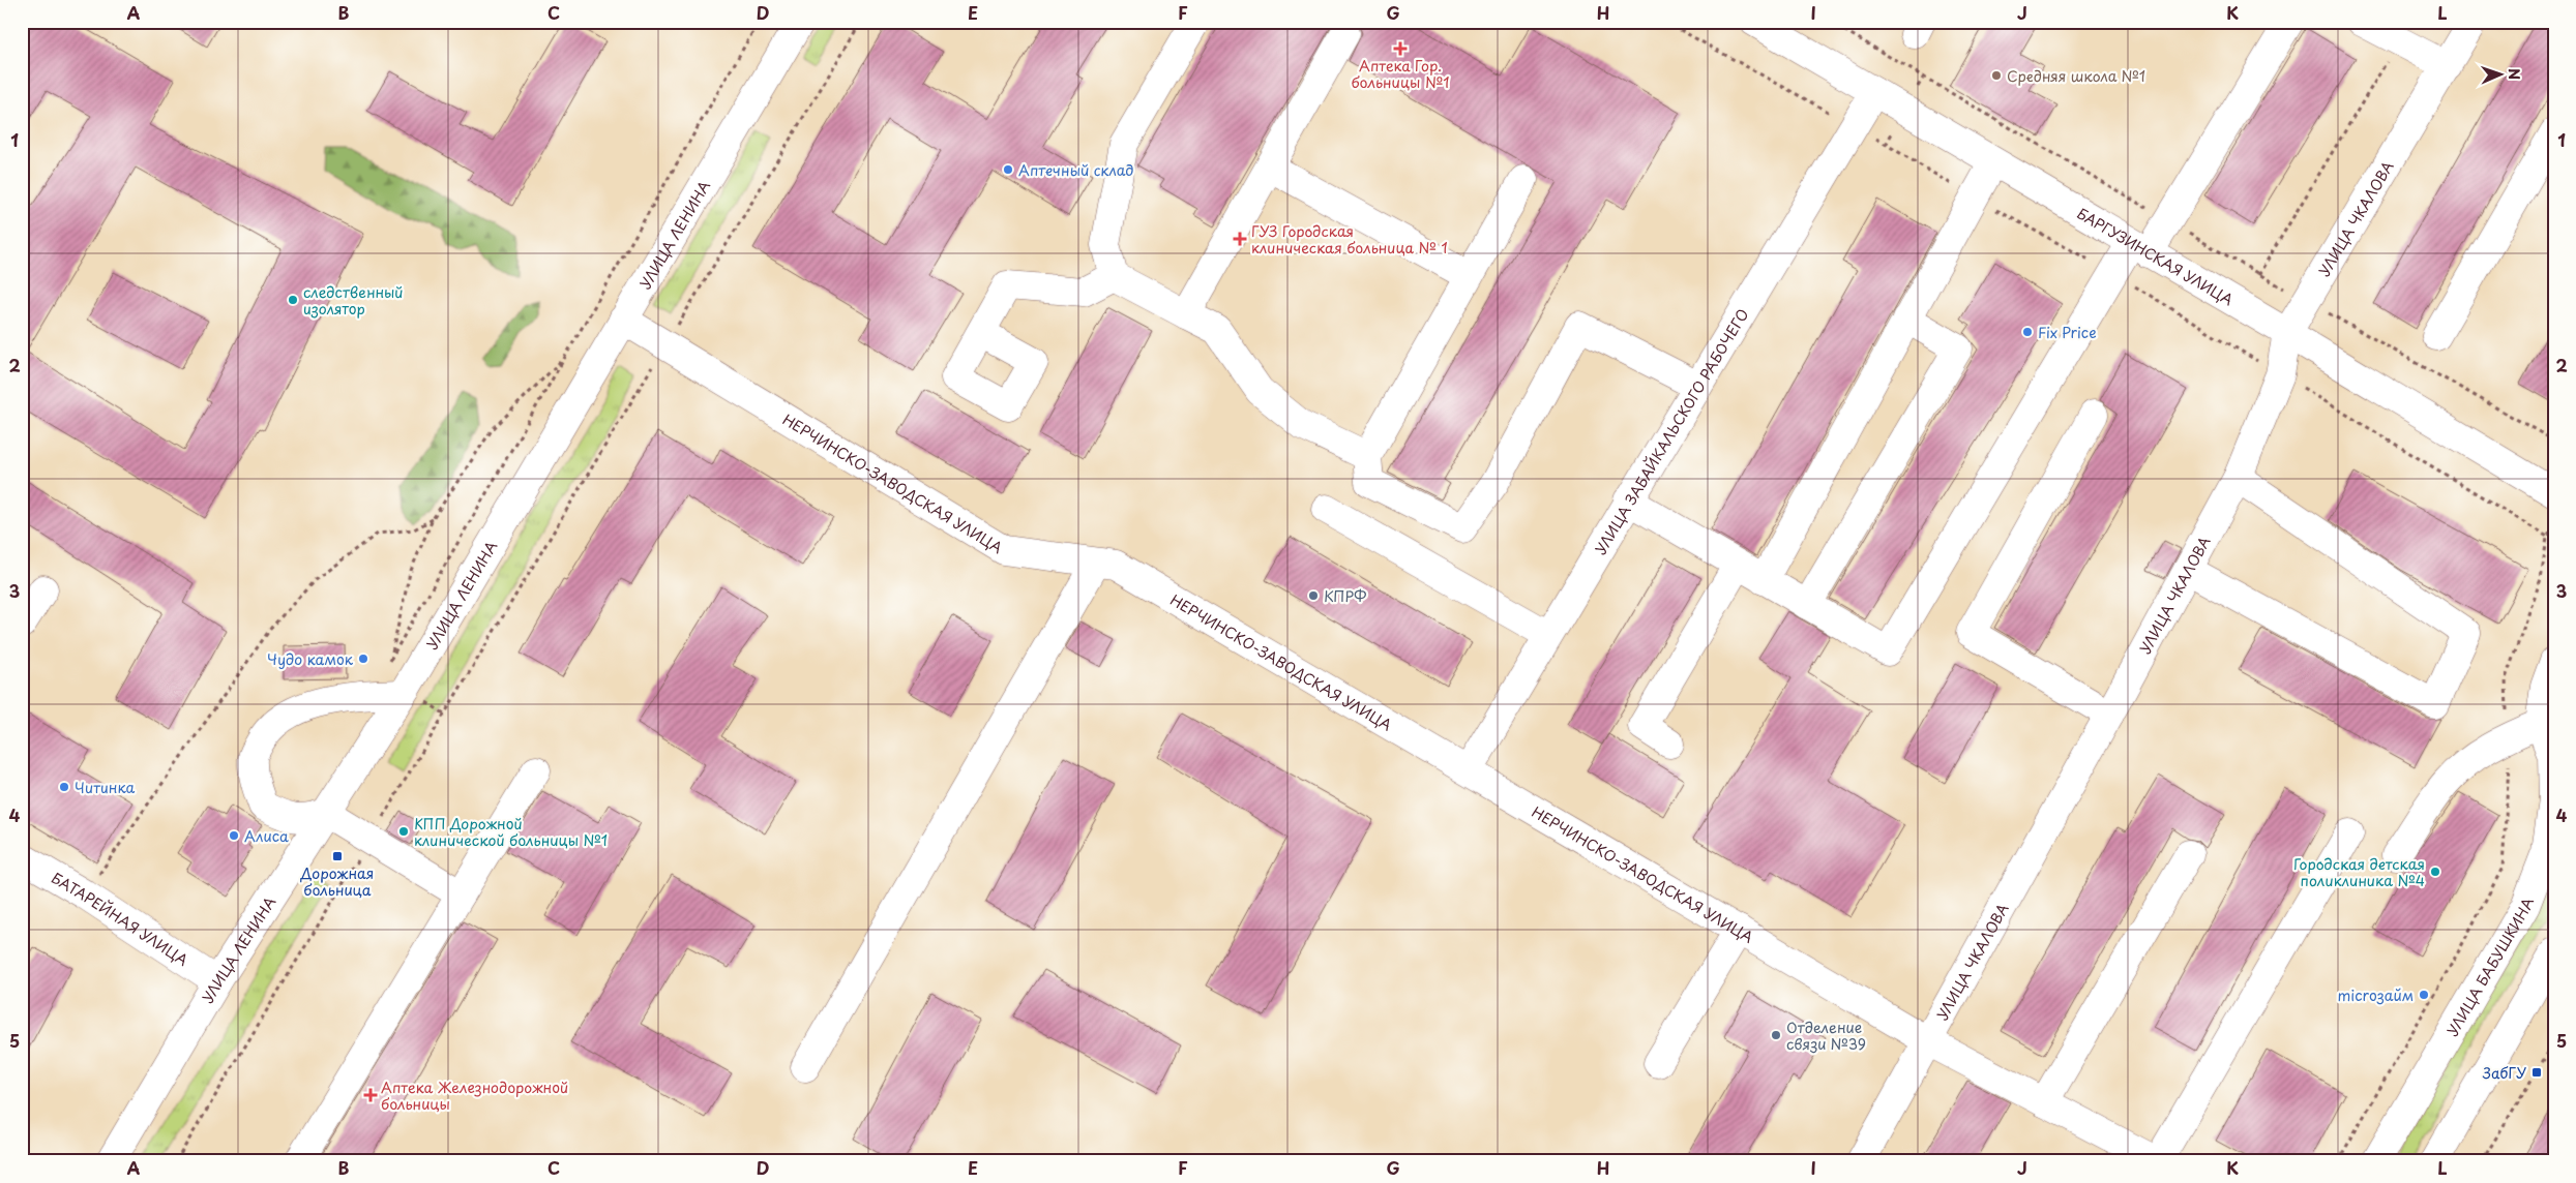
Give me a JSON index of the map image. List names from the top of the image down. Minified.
{"streets":{"street":["УЛИЦА ЧКАЛОВА","УЛИЦА ЛЕНИНА","БАРГУЗИНСКАЯ УЛИЦА","УЛИЦА ЗАБАЙКАЛЬСКОГО РАБОЧЕГО","НЕРЧИНСКО-ЗАВОДСКАЯ УЛИЦА","БАТАРЕЙНАЯ УЛИЦА","УЛИЦА БАБУШКИНА"]},"crossings":[["УЛИЦА ЧКАЛОВА","БАРГУЗИНСКАЯ УЛИЦА"],["УЛИЦА ЧКАЛОВА","НЕРЧИНСКО-ЗАВОДСКАЯ УЛИЦА"],["УЛИЦА ЛЕНИНА","НЕРЧИНСКО-ЗАВОДСКАЯ УЛИЦА"],["УЛИЦА ЛЕНИНА","БАТАРЕЙНАЯ УЛИЦА"],["БАРГУЗИНСКАЯ УЛИЦА","УЛИЦА ЗАБАЙКАЛЬСКОГО РАБОЧЕГО"],["УЛИЦА ЗАБАЙКАЛЬСКОГО РАБОЧЕГО","НЕРЧИНСКО-ЗАВОДСКАЯ УЛИЦА"]],"places":{"health":["Аптека Гор. больницы №1","ГУЗ Городская клиническая больница № 1","Аптека Железнодорожной больницы"],"other":["Средняя школа №1","Аптечный склад","следственный изолятор","Fix Price","КПРФ","Чудо камок","Читинка","КПП Дорожной клинической больницы №1","Алиса","Городская детская поликлиника №4","microзайм","Отделение связи №39"],"transit":["Дорожная больница","ЗабГУ"]},"north":"right","grid":{"columns":["A","B","C","D","E","F","G","H","I","J","K","L"],"rows":["1","2","3","4","5"]}}
